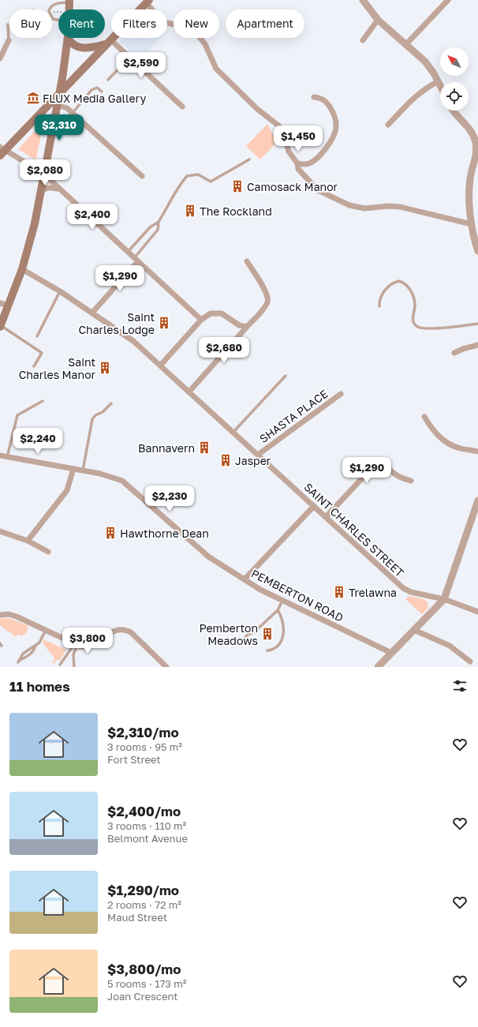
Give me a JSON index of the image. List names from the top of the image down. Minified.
{"streets":{"street":["SHASTA PLACE","SAINT CHARLES STREET","PEMBERTON ROAD"]},"crossings":[["SHASTA PLACE","SAINT CHARLES STREET"]],"places":{"museum":["FLUX Media Gallery"],"building":["Camosack Manor","The Rockland","Saint Charles Lodge","Saint Charles Manor","Bannavern","Jasper","Hawthorne Dean","Trelawna","Pemberton Meadows"]},"north":"top left","page":{"chip":["Buy","Rent","Filters","New","Apartment"],"price":["$2,590","$2,310","$1,450","$2,080","$2,400","$1,290","$2,680","$2,240","$1,290","$2,230","$3,800"],"heading":"11 homes","list":[{"name":"$2,310/mo","note":"3 rooms · 95 m² · Fort Street"},{"name":"$2,400/mo","note":"3 rooms · 110 m² · Belmont Avenue"},{"name":"$1,290/mo","note":"2 rooms · 72 m² · Maud Street"},{"name":"$3,800/mo","note":"5 rooms · 173 m² · Joan Crescent"}]}}
